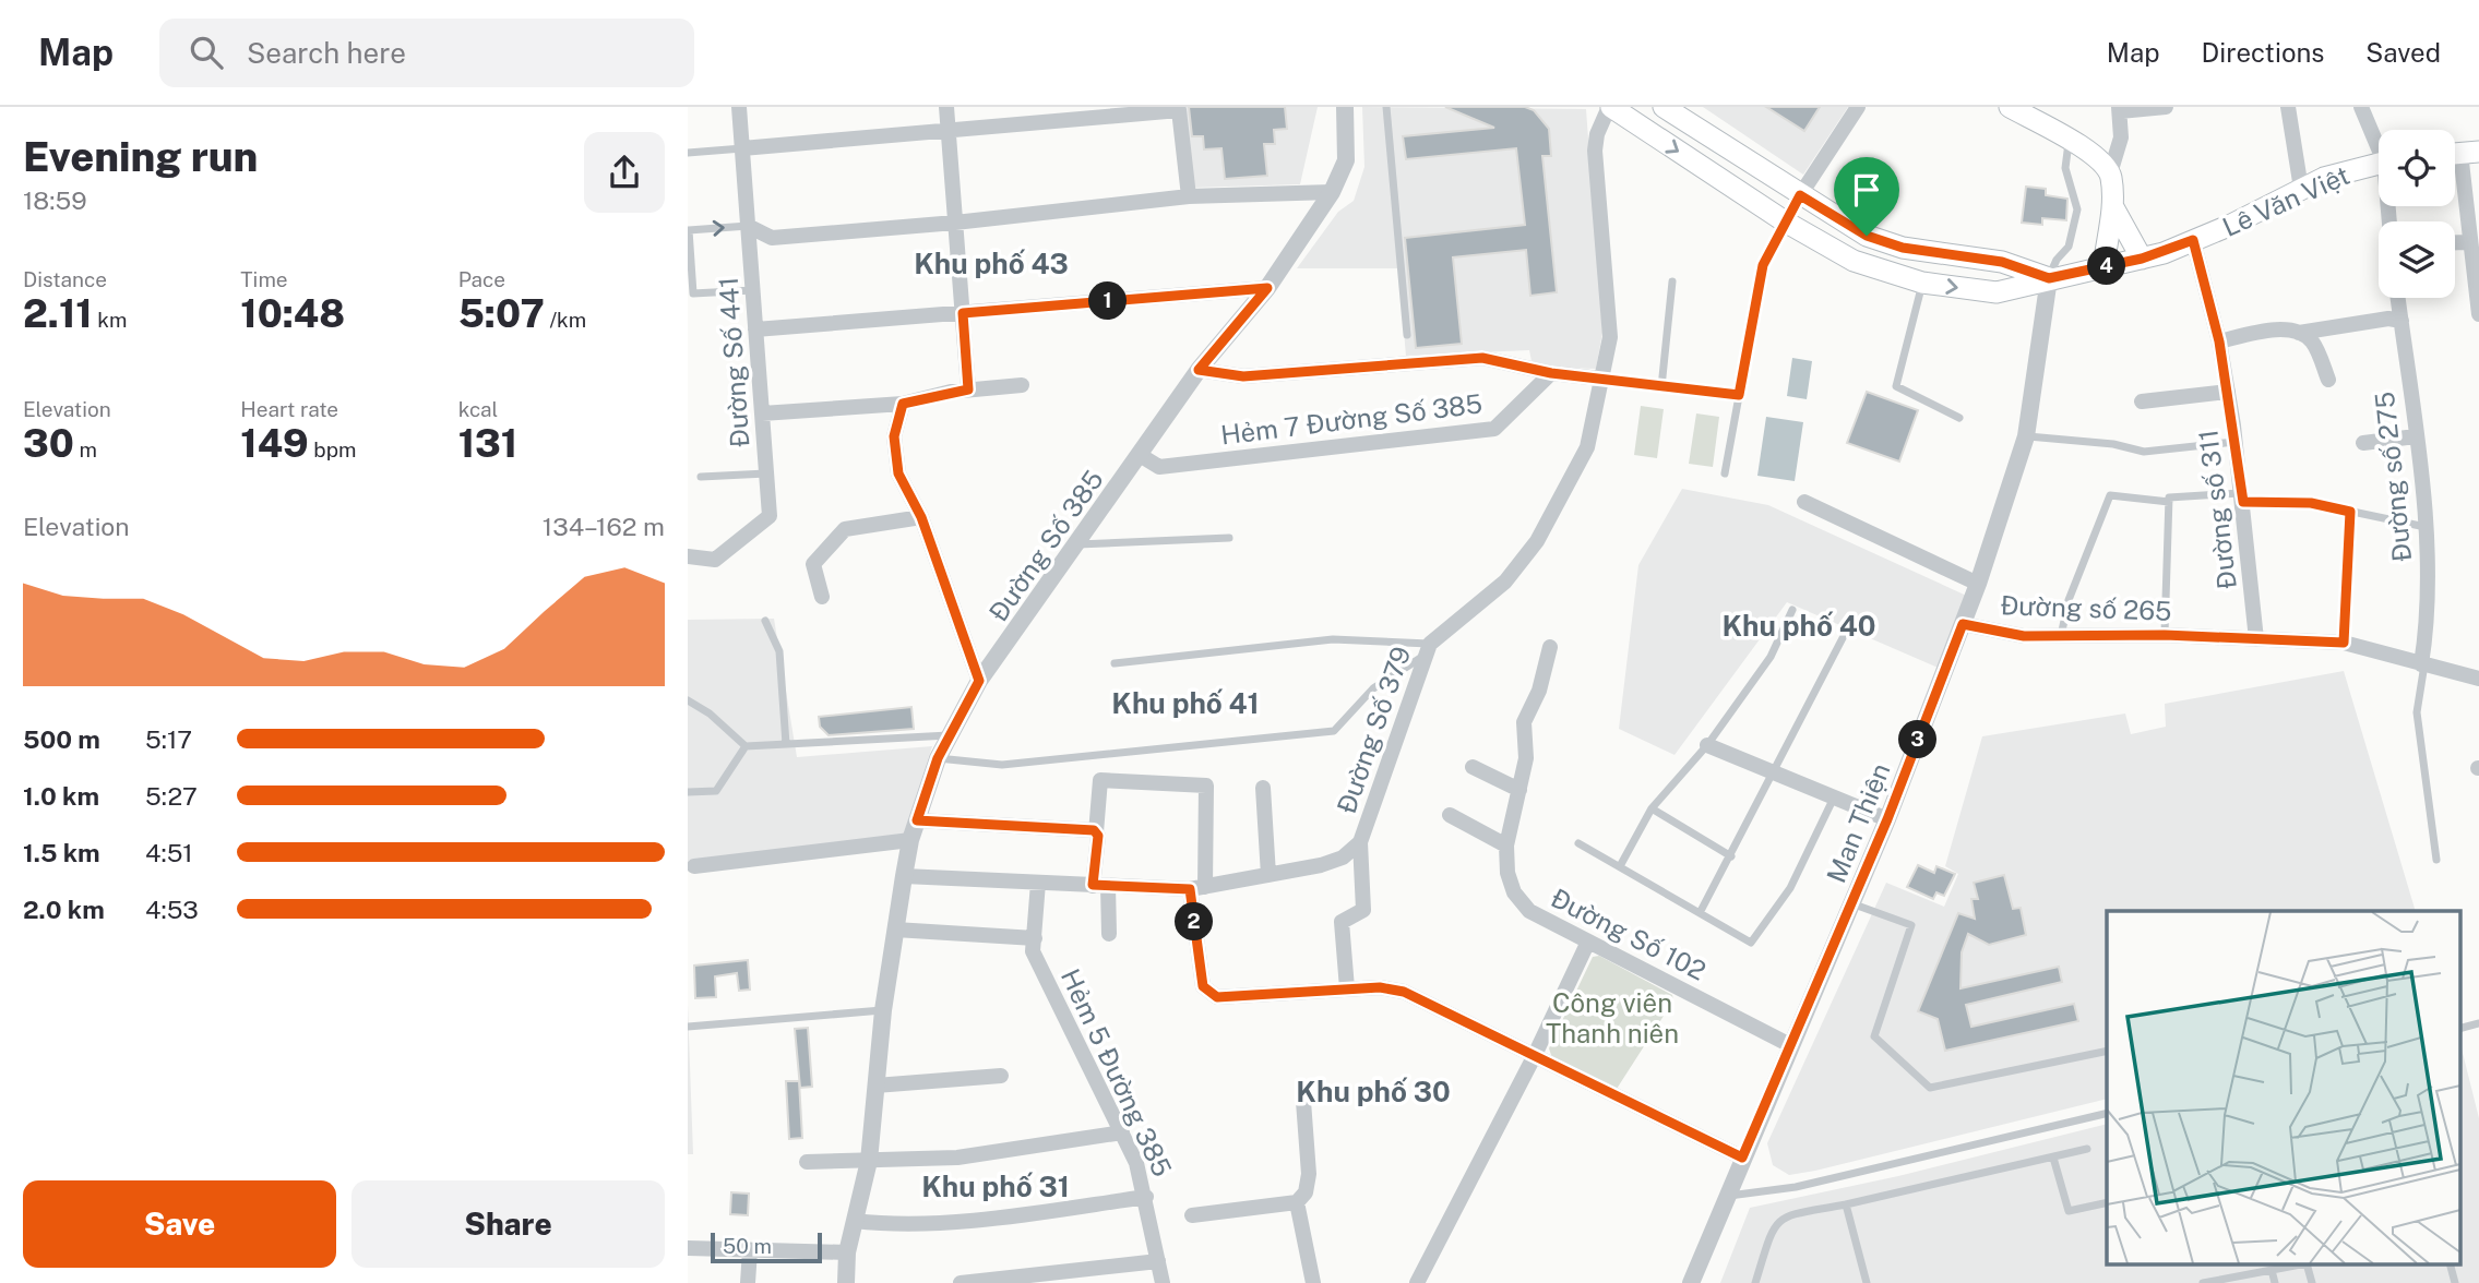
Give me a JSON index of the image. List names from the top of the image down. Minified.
{"streets":{"main road":["Lê Văn Việt"],"street":["Đường Số 441","Hẻm 7 Đường Số 385","Đường số 275","Đường số 311","Đường Số 385","Đường số 265","Đường Số 379","Man Thiện","Đường Số 102","Hẻm 5 Đường 385"]},"crossings":[["Lê Văn Việt","Đường số 311"],["Lê Văn Việt","Đường Số 379"],["Lê Văn Việt","Man Thiện"],["Hẻm 7 Đường Số 385","Đường Số 385"],["Đường số 275","Đường số 265"],["Đường số 311","Đường số 265"],["Đường Số 385","Đường Số 379"],["Đường số 265","Man Thiện"],["Đường Số 379","Hẻm 5 Đường 385"],["Man Thiện","Đường Số 102"]],"districts":["Khu phố 43","Khu phố 40","Khu phố 41","Khu phố 30","Khu phố 31"],"parks":["Công viên Thanh niên"],"scale_bar":"50 m","page":{"header":"Map","search":"Search here","nav":["Map","Directions","Saved"],"heading":["Evening run","18:59"],"stats":[["Distance","2.11 km"],["Time","10:48"],["Pace","5:07 /km"],["Elevation","30 m"],["Heart rate","149 bpm"],["kcal","131"]],"pins":["4","1","3","2"],"chart":["Elevation","134–162 m"],"list":[{"name":"500 m","note":"5:17"},{"name":"1.0 km","note":"5:27"},{"name":"1.5 km","note":"4:51"},{"name":"2.0 km","note":"4:53"}],"buttons":["Save","Share"],"scale":"50 m"}}
